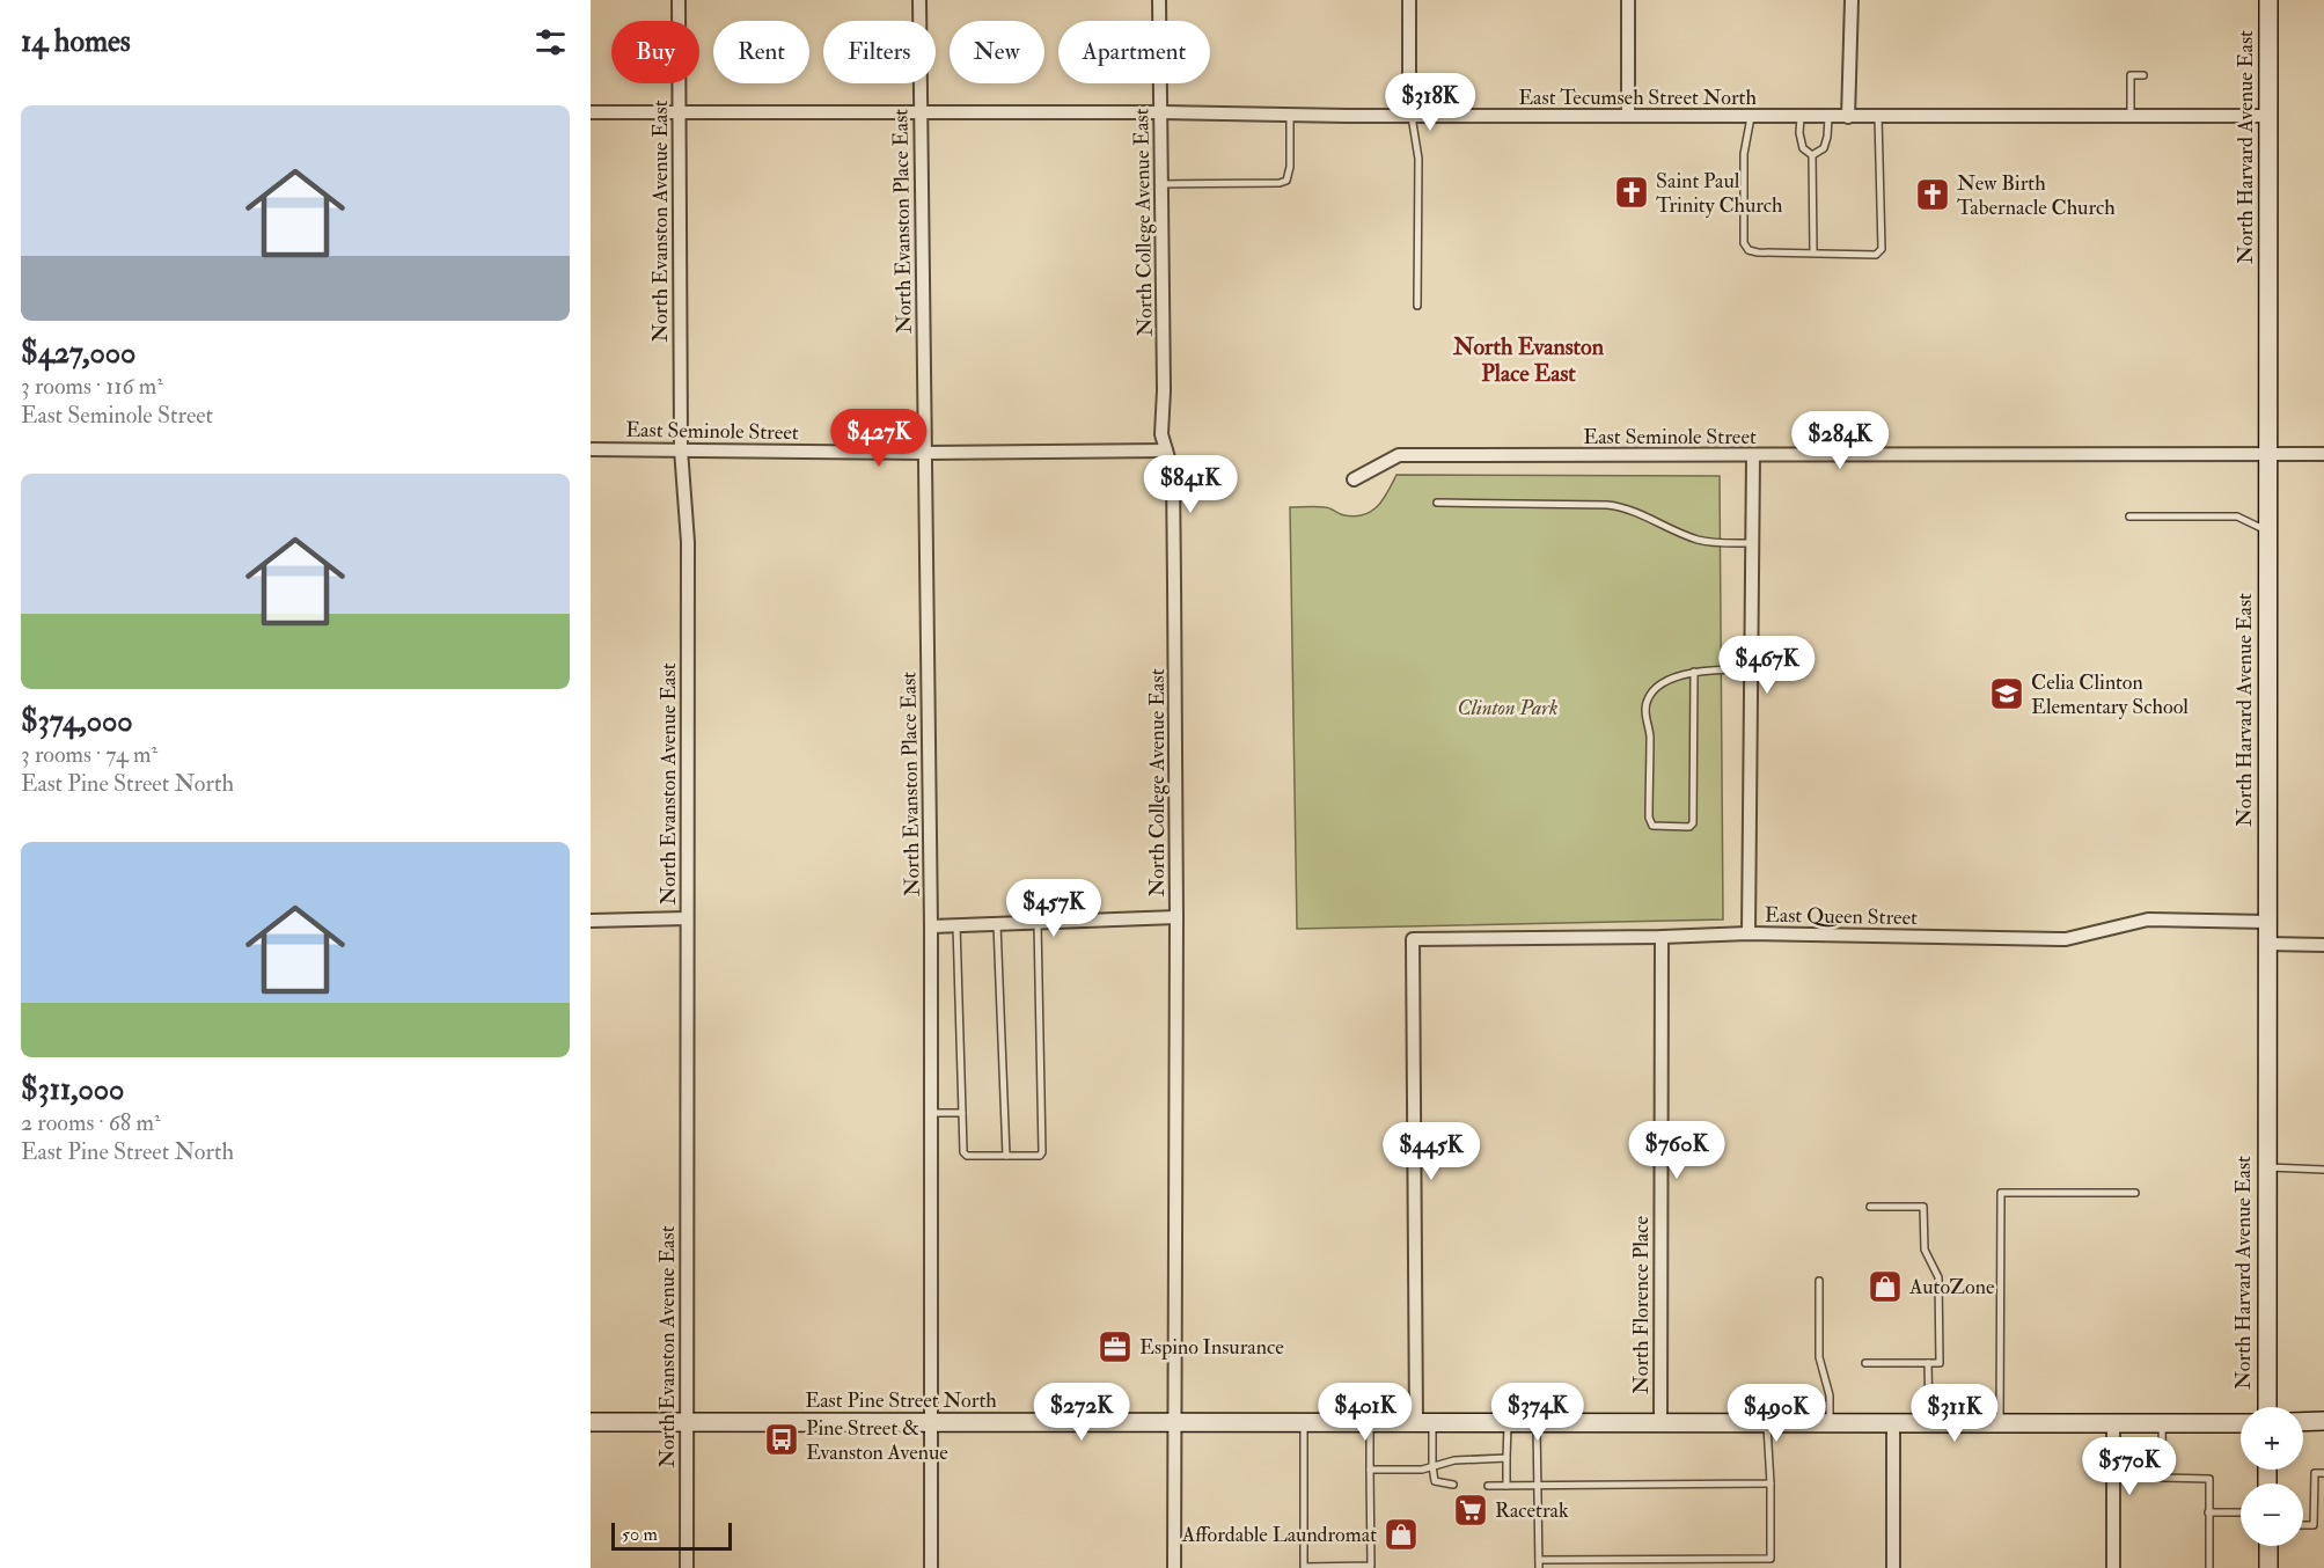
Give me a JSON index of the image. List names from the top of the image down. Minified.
{"streets":{"main road":["North Harvard Avenue East","East Pine Street North"],"street":["East Tecumseh Street North","North Evanston Avenue East","North Evanston Place East","North College Avenue East","East Seminole Street","East Queen Street","North Florence Place"]},"crossings":[["East Tecumseh Street North","North Harvard Avenue East"],["East Tecumseh Street North","North Evanston Avenue East"],["East Tecumseh Street North","North Evanston Place East"],["East Tecumseh Street North","North College Avenue East"],["North Harvard Avenue East","East Seminole Street"],["North Harvard Avenue East","East Queen Street"],["North Evanston Avenue East","East Seminole Street"],["North Evanston Avenue East","East Pine Street North"],["North Evanston Place East","East Seminole Street"],["North Evanston Place East","East Pine Street North"],["North College Avenue East","East Seminole Street"],["North College Avenue East","East Pine Street North"],["East Queen Street","North Florence Place"],["East Queen Street","East Pine Street North"],["North Florence Place","East Pine Street North"]],"districts":["North Evanston Place East"],"parks":["Clinton Park"],"places":{"church":["Saint Paul Trinity Church","New Birth Tabernacle Church"],"school or university":["Celia Clinton Elementary School"],"shop":["AutoZone","Affordable Laundromat"],"office":["Espino Insurance"],"bus stop":["Pine Street & Evanston Avenue"],"supermarket":["Racetrak"]},"scale_bar":"50 m","page":{"heading":"14 homes","chip":["Buy","Rent","Filters","New","Apartment"],"price":["$318K","$427K","$284K","$841K","$467K","$457K","$760K","$445K","$272K","$401K","$374K","$490K","$311K","$570K"],"list":[{"name":"$427,000","note":"3 rooms · 116 m² · East Seminole Street"},{"name":"$374,000","note":"3 rooms · 74 m² · East Pine Street North"},{"name":"$311,000","note":"2 rooms · 68 m² · East Pine Street North"}],"map_buttons":["+","−"],"scale":"50 m"}}
